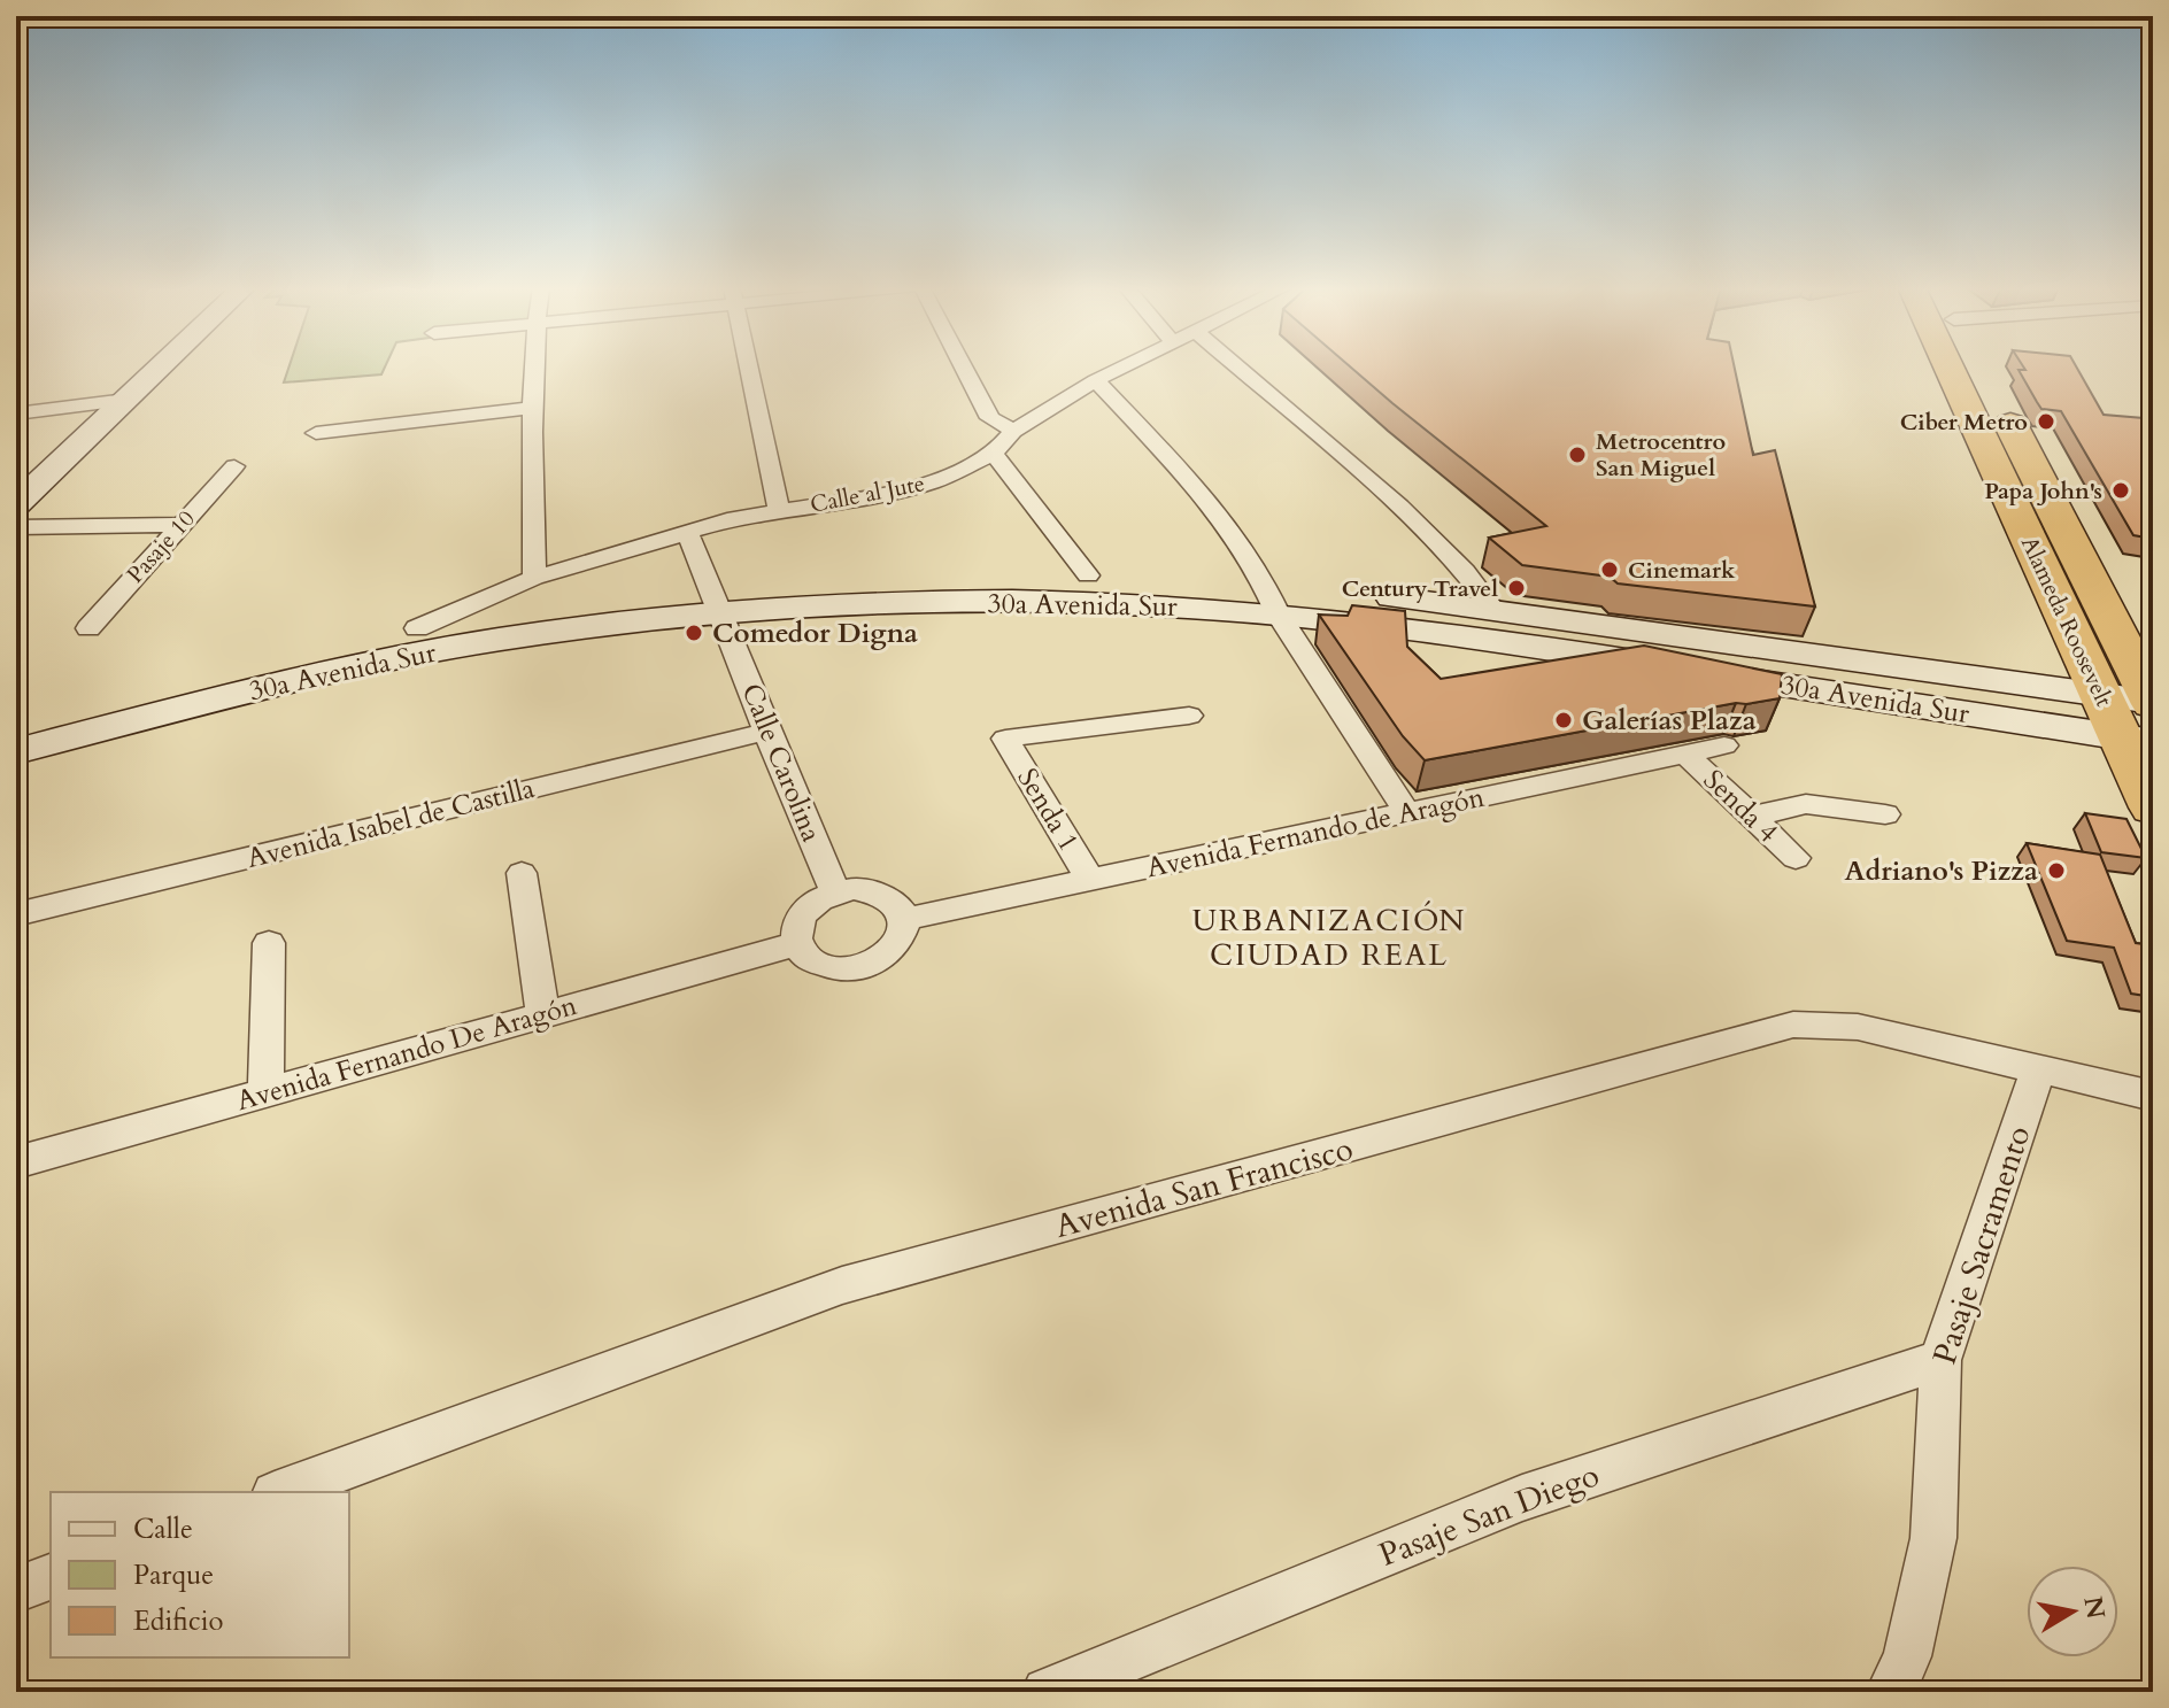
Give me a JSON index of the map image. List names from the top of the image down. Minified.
{"streets":{"highway":["Alameda Roosevelt"],"street":["Calle al Jute","Pasaje 10","30a Avenida Sur","Calle Carolina","Senda 4","Senda 1","Avenida Isabel de Castilla","Avenida Fernando de Aragón","Avenida Fernando De Aragón","Avenida San Francisco","Pasaje Sacramento","Pasaje San Diego"]},"crossings":[["Calle al Jute","30a Avenida Sur"],["Calle al Jute","Calle Carolina"],["30a Avenida Sur","Alameda Roosevelt"],["30a Avenida Sur","Calle Carolina"],["Calle Carolina","Avenida Isabel de Castilla"],["Calle Carolina","Avenida Fernando de Aragón"],["Calle Carolina","Avenida Fernando De Aragón"],["Senda 4","Avenida Fernando de Aragón"],["Senda 1","Avenida Fernando de Aragón"],["Avenida Fernando de Aragón","Avenida Fernando De Aragón"],["Avenida San Francisco","Pasaje Sacramento"],["Pasaje Sacramento","Pasaje San Diego"]],"districts":["URBANIZACIÓN CIUDAD REAL"],"places":["Ciber Metro","Metrocentro San Miguel","Papa John's","Cinemark","Century Travel","Comedor Digna","Galerías Plaza","Adriano's Pizza"],"legend":["Calle","Parque","Edificio"],"north":"right"}
